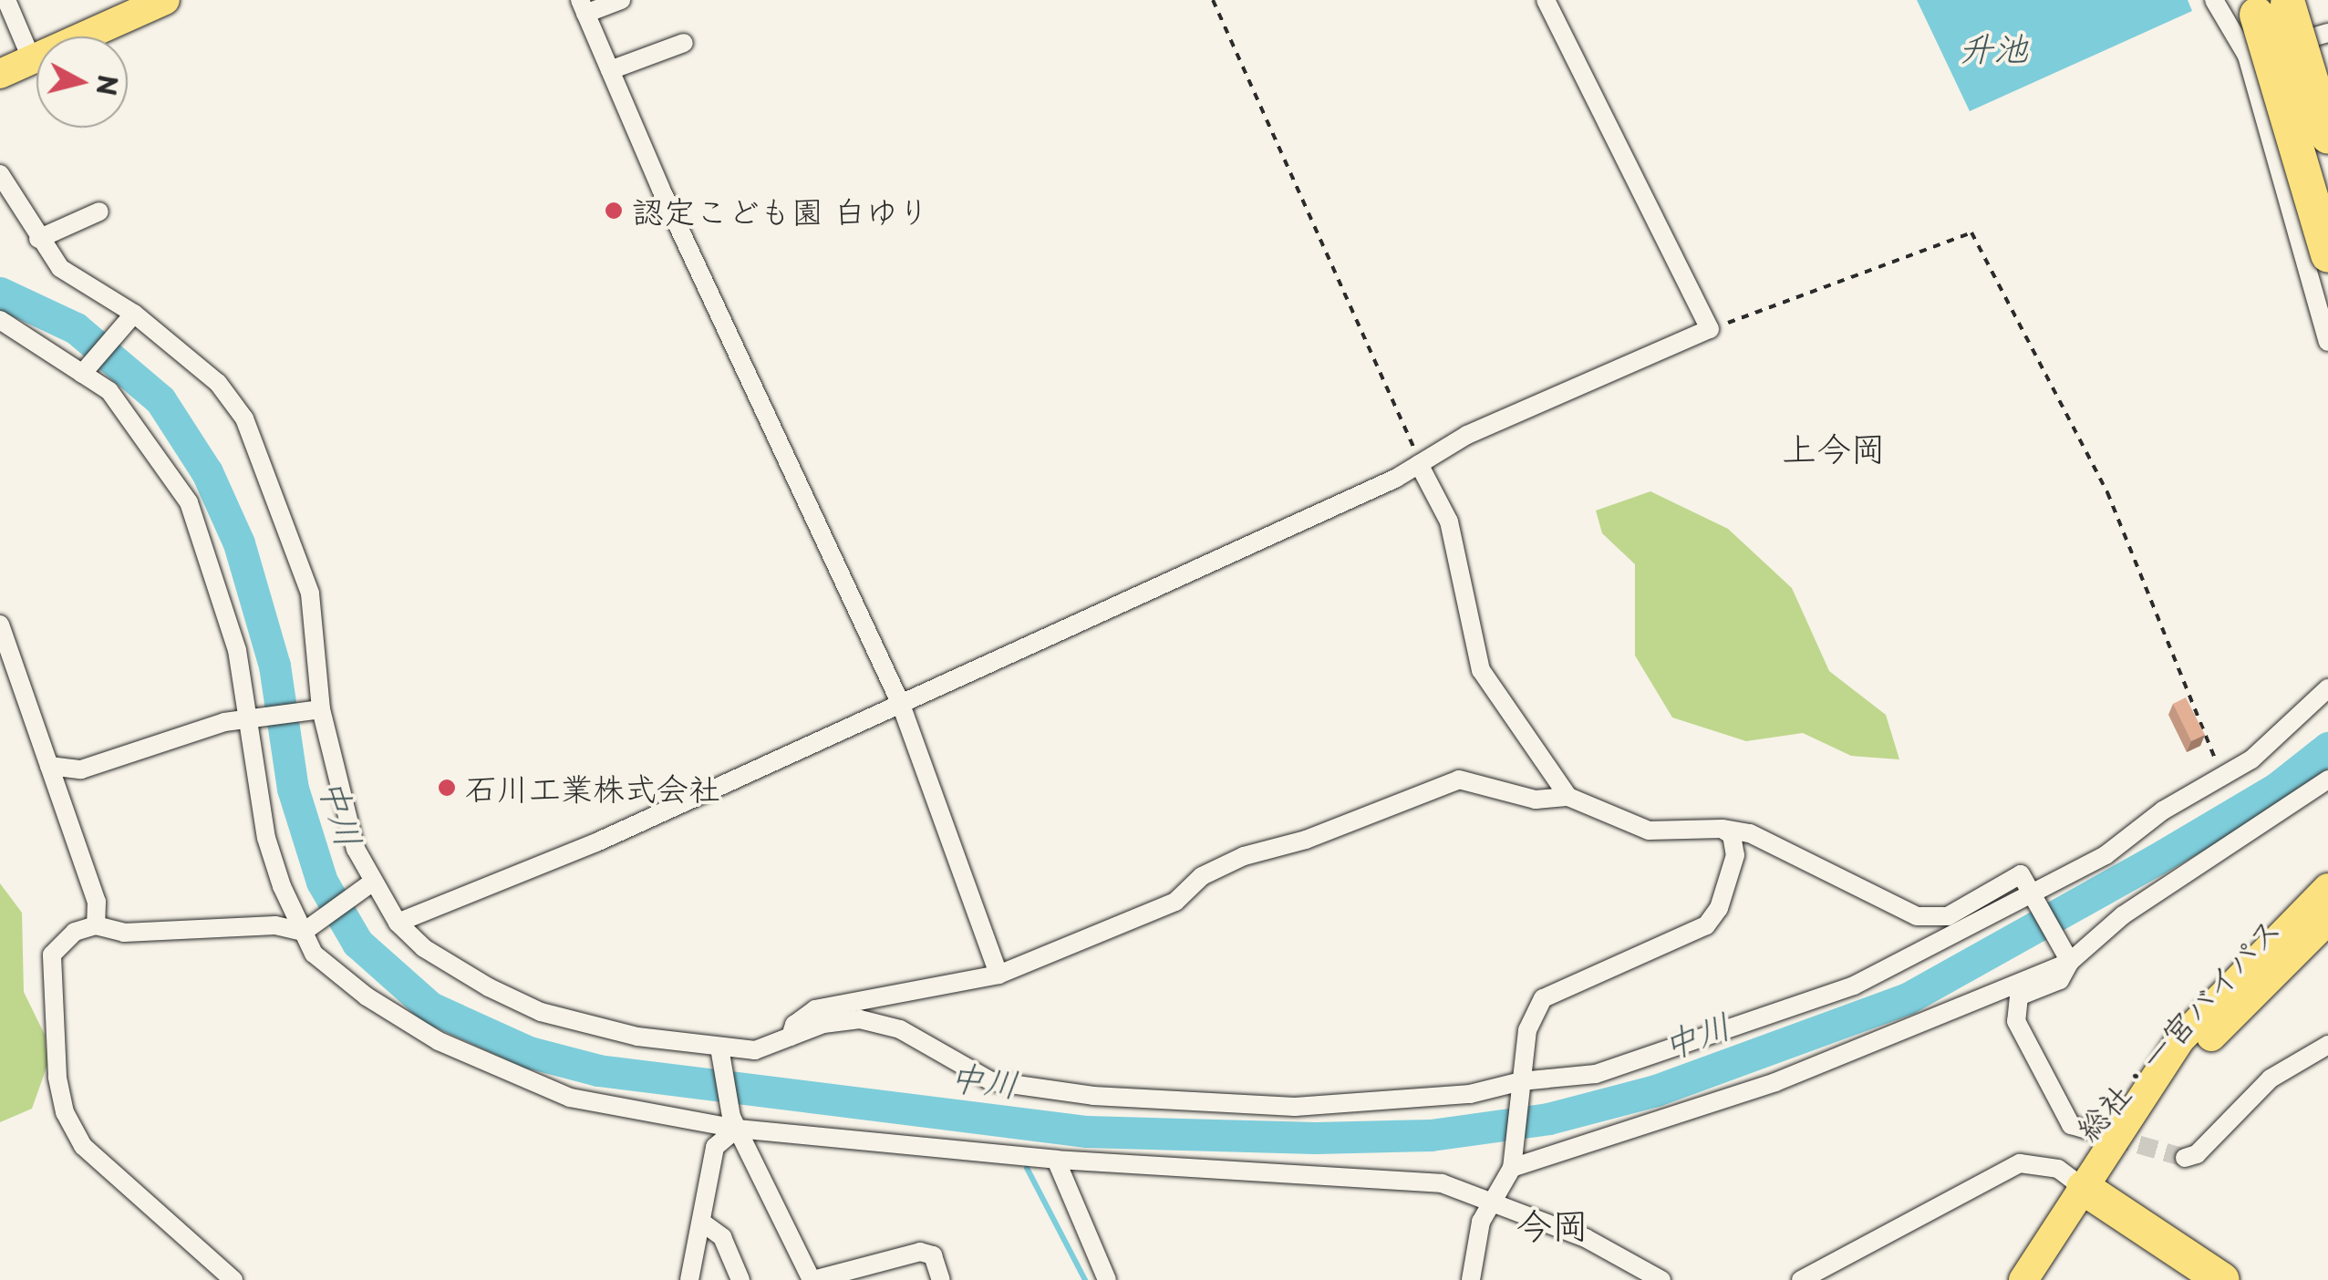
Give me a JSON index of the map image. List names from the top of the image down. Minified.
{"streets":{"main road":["総社・一宮バイパス"]},"districts":["上今岡","今岡"],"water":["升池","中川"],"places":["認定こども園 白ゆり","石川工業株式会社"],"north":"right"}
